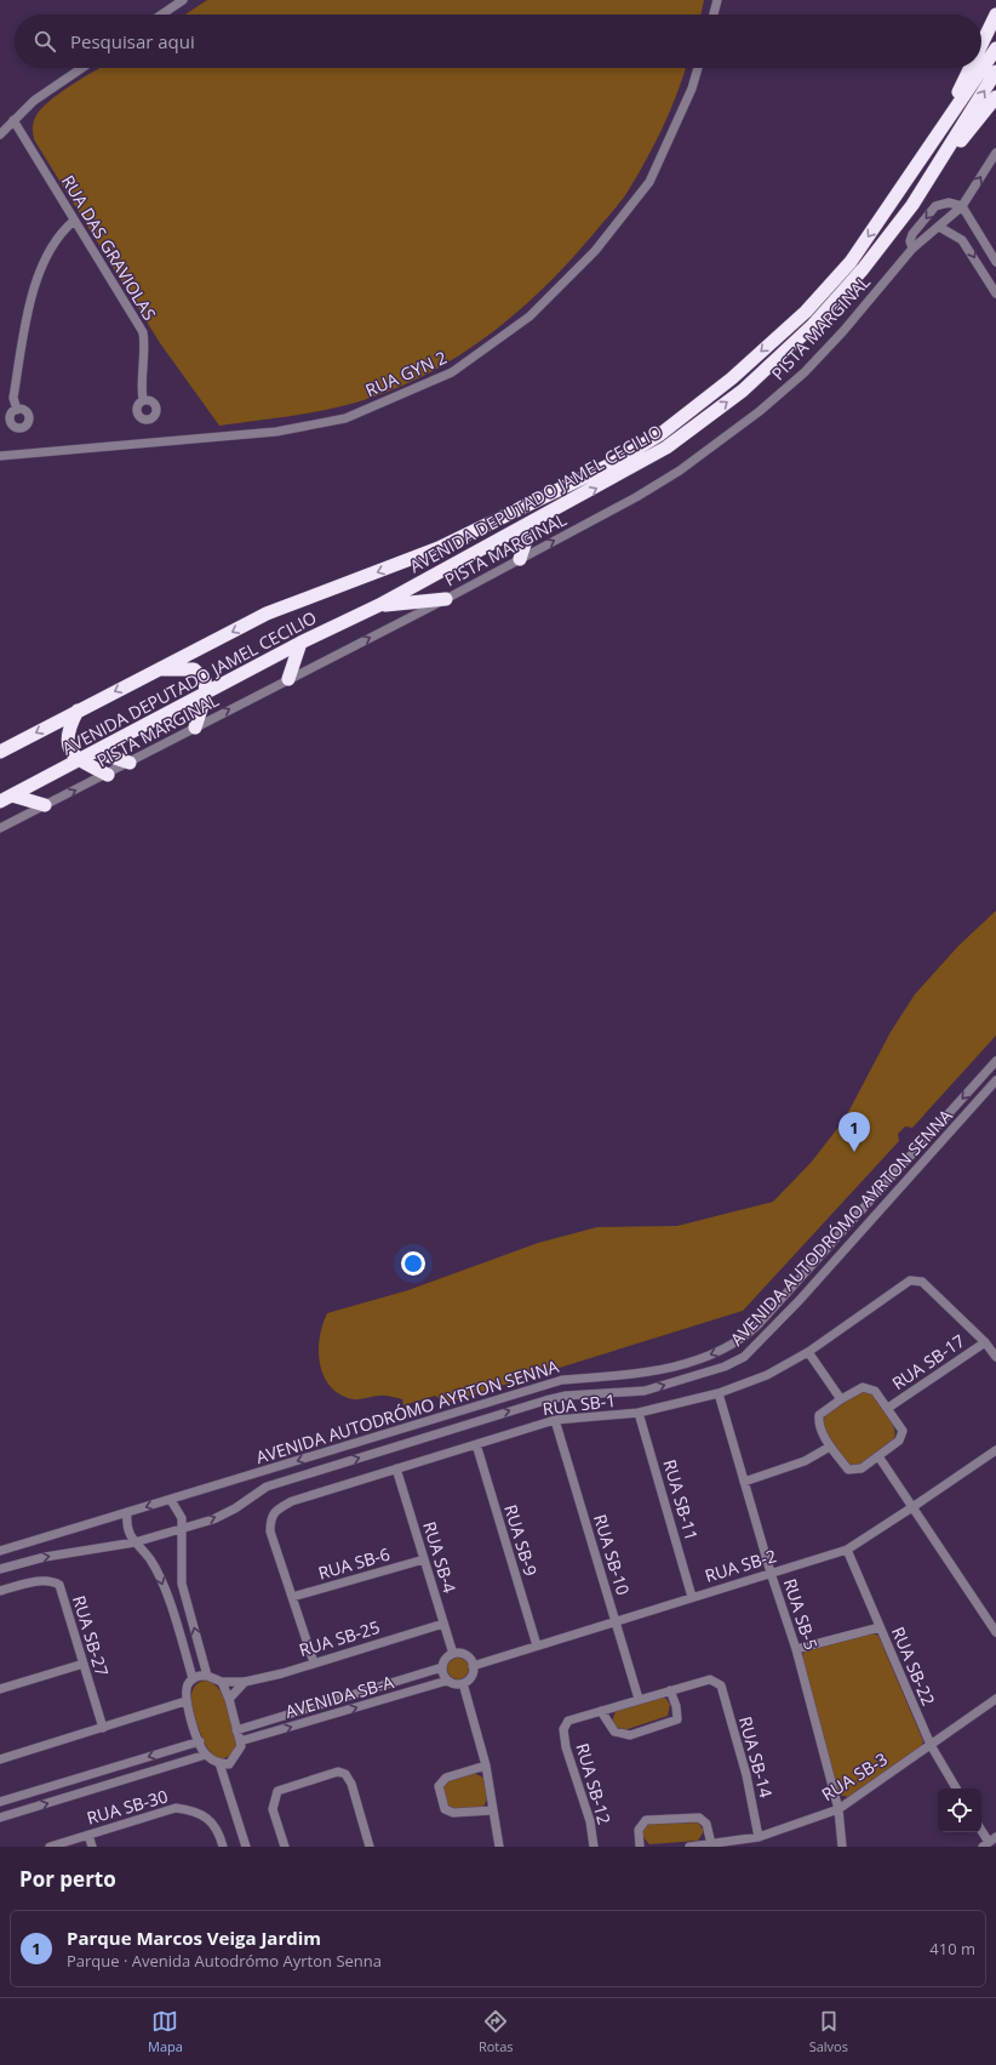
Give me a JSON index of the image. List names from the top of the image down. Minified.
{"streets":{"highway":["AVENIDA DEPUTADO JAMEL CECILIO"],"street":["RUA DAS GRAVIOLAS","PISTA MARGINAL","RUA GYN 2","AVENIDA AUTODRÓMO AYRTON SENNA","RUA SB-17","RUA SB-1","RUA SB-11","RUA SB-9","RUA SB-10","RUA SB-4","RUA SB-6","RUA SB-2","RUA SB-5","RUA SB-27","RUA SB-25","RUA SB-22","AVENIDA SB-A","RUA SB-14","RUA SB-3","RUA SB-12","RUA SB-30"]},"crossings":[["RUA SB-17","RUA SB-1"],["RUA SB-1","RUA SB-11"],["RUA SB-1","RUA SB-9"],["RUA SB-1","RUA SB-10"],["RUA SB-1","RUA SB-4"],["RUA SB-1","RUA SB-6"],["RUA SB-1","RUA SB-5"],["RUA SB-1","RUA SB-25"],["RUA SB-11","RUA SB-2"],["RUA SB-9","RUA SB-2"],["RUA SB-10","RUA SB-2"],["RUA SB-4","RUA SB-6"],["RUA SB-4","RUA SB-2"],["RUA SB-4","RUA SB-25"],["RUA SB-4","AVENIDA SB-A"],["RUA SB-2","RUA SB-5"],["RUA SB-2","RUA SB-22"],["RUA SB-2","AVENIDA SB-A"],["RUA SB-5","RUA SB-3"],["RUA SB-22","RUA SB-3"],["RUA SB-14","RUA SB-3"]],"one_way":["PISTA MARGINAL"],"page":{"search":"Pesquisar aqui","pins":"1","heading":"Por perto","list":[{"mark":"1","name":"Parque Marcos Veiga Jardim","note":"Parque · Avenida Autodrómo Ayrton Senna","value":"410 m"}],"nav":["Mapa","Rotas","Salvos"]}}
